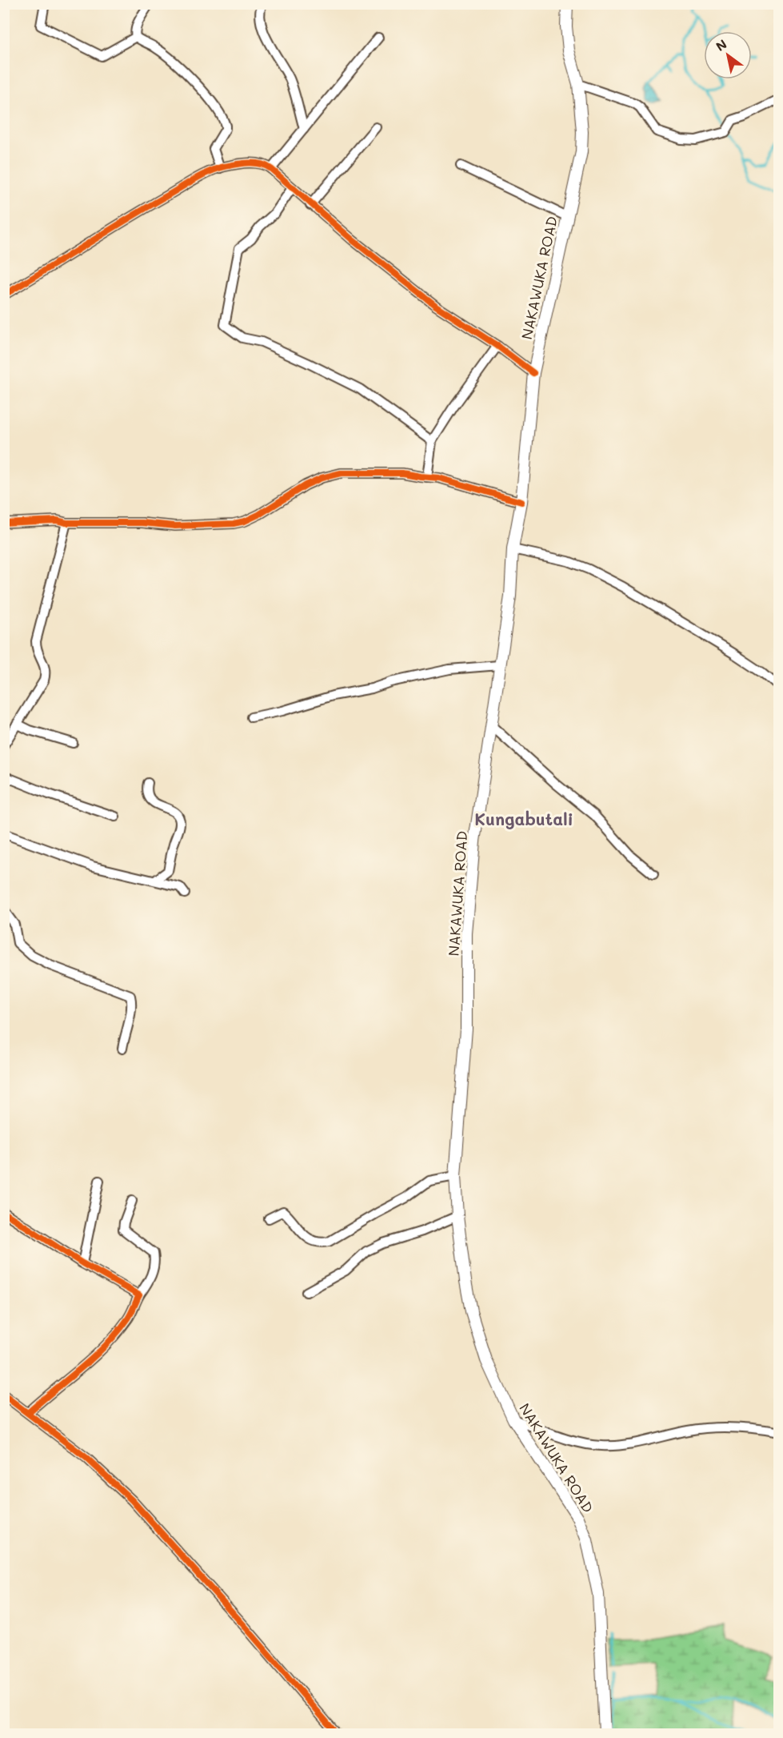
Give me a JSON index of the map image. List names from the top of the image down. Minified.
{"streets":{"main road":["NAKAWUKA ROAD"]},"districts":["Kungabutali"],"north":"top left"}
